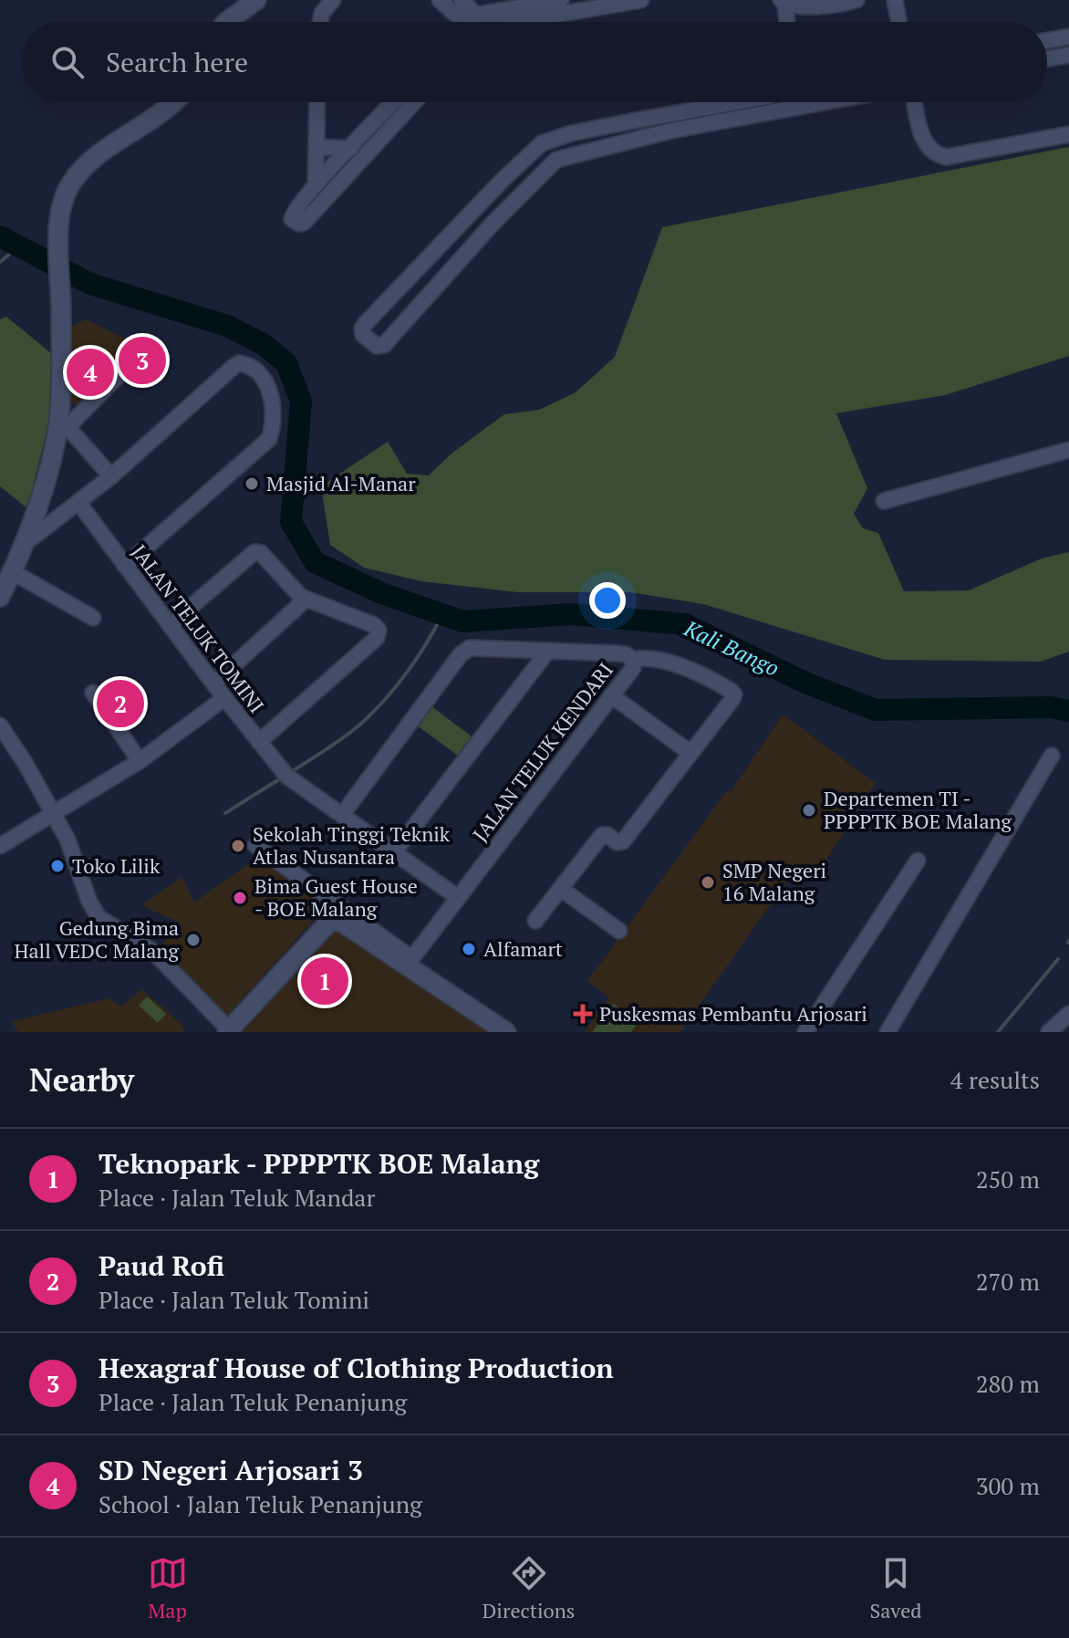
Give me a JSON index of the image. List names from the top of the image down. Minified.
{"streets":{"street":["JALAN TELUK TOMINI","JALAN TELUK KENDARI"]},"crossings":[["JALAN TELUK TOMINI","JALAN TELUK KENDARI"]],"water":["Kali Bango"],"places":{"other":["Masjid Al-Manar","Departemen TI - PPPPTK BOE Malang","Sekolah Tinggi Teknik Atlas Nusantara","Toko Lilik","SMP Negeri 16 Malang","Bima Guest House - BOE Malang","Gedung Bima Hall VEDC Malang","Alfamart"],"health":["Puskesmas Pembantu Arjosari"]},"page":{"search":"Search here","pins":["3","4","2","1"],"heading":["Nearby","4 results"],"list":[{"mark":"1","name":"Teknopark - PPPPTK BOE Malang","note":"Place · Jalan Teluk Mandar","value":"250 m"},{"mark":"2","name":"Paud Rofi","note":"Place · Jalan Teluk Tomini","value":"270 m"},{"mark":"3","name":"Hexagraf House of Clothing Production","note":"Place · Jalan Teluk Penanjung","value":"280 m"},{"mark":"4","name":"SD Negeri Arjosari 3","note":"School · Jalan Teluk Penanjung","value":"300 m"}],"nav":["Map","Directions","Saved"]}}
